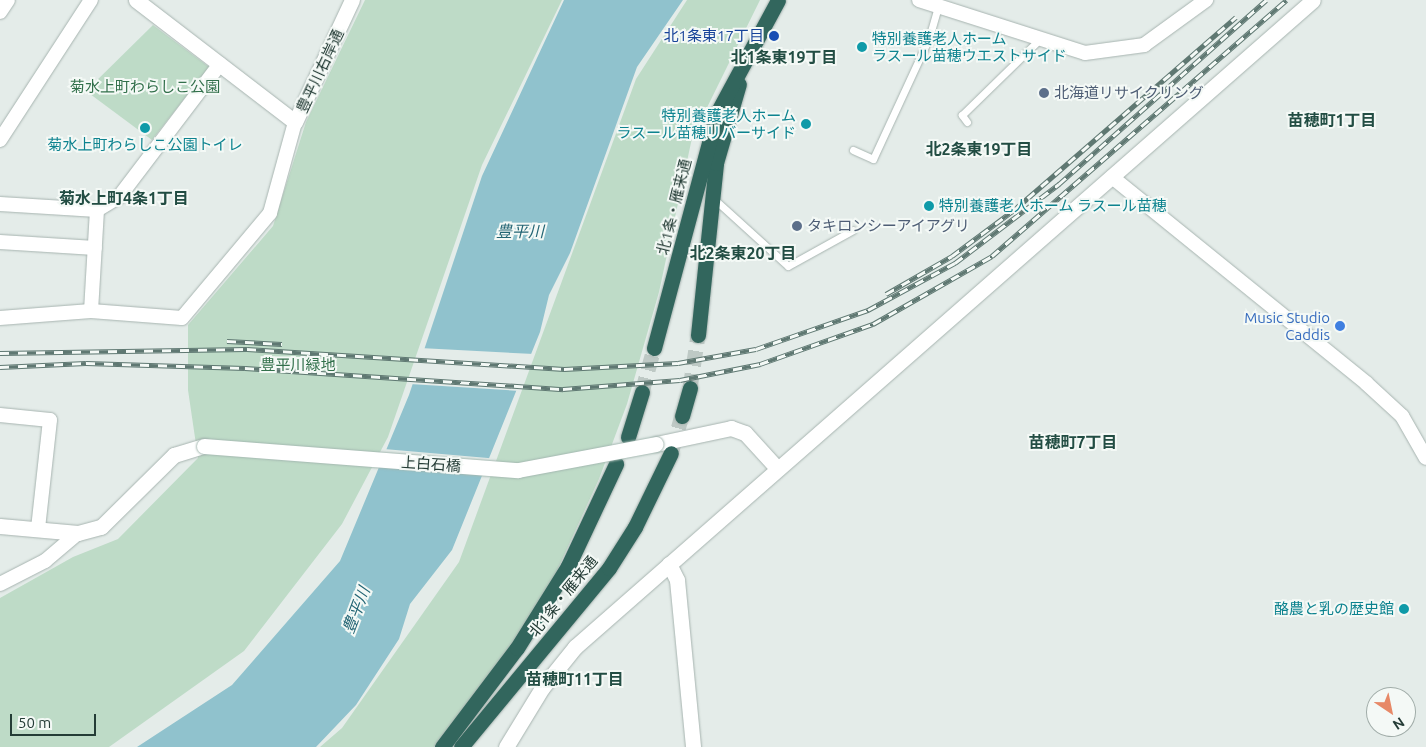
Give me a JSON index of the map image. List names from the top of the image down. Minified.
{"streets":{"highway":["北1条・雁来通"],"street":["豊平川右岸通","上白石橋"]},"districts":["北1条東19丁目","苗穂町1丁目","北2条東19丁目","菊水上町4条1丁目","北2条東20丁目","苗穂町7丁目","苗穂町11丁目"],"water":["豊平川"],"parks":["菊水上町わらしこ公園","豊平川緑地"],"places":["北1条東17丁目","特別養護老人ホーム ラスール苗穂ウエストサイド","北海道リサイクリング","特別養護老人ホーム ラスール苗穂リバーサイド","菊水上町わらしこ公園トイレ","特別養護老人ホーム ラスール苗穂","タキロンシーアイアグリ","Music Studio Caddis","酪農と乳の歴史館"],"scale_bar":"50 m","north":"bottom right"}
